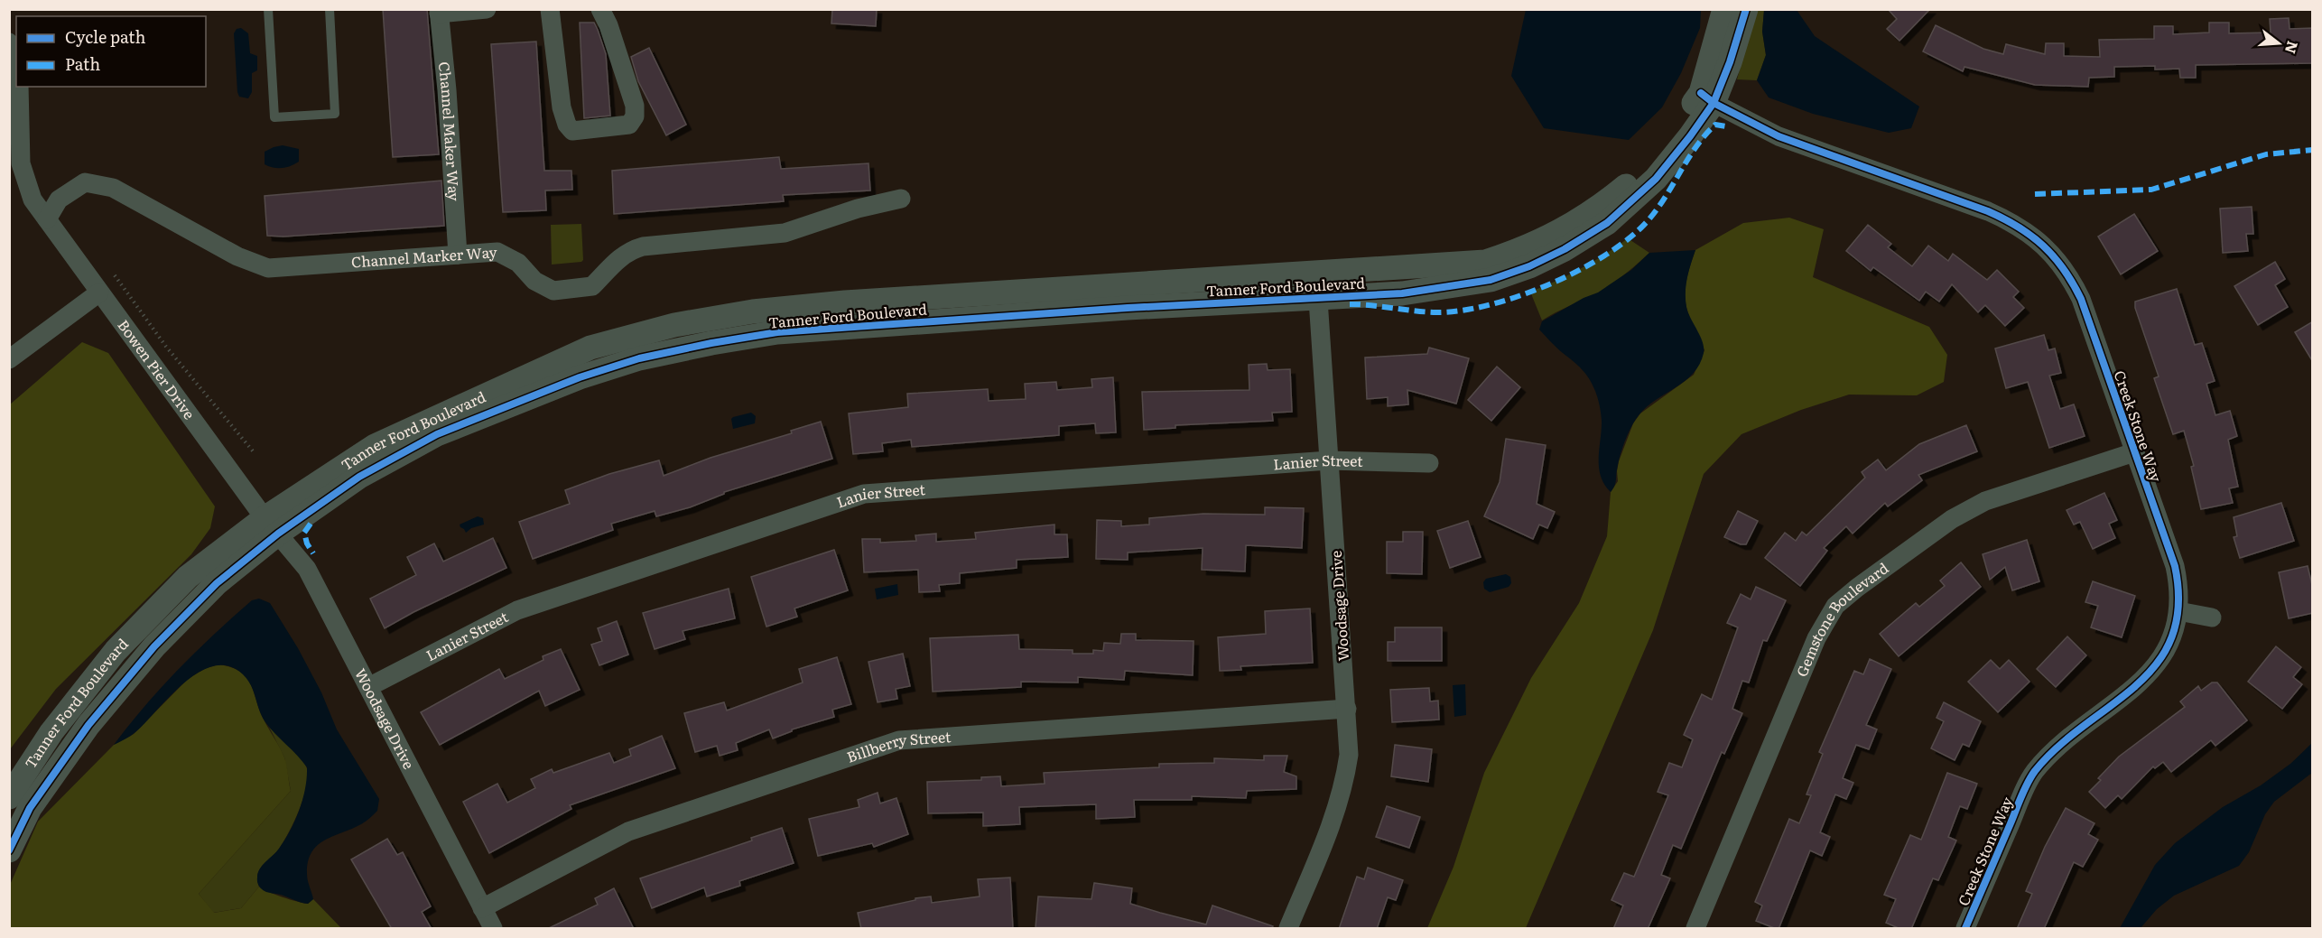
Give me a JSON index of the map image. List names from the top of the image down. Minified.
{"streets":{"street":["Channel Maker Way","Channel Marker Way","Tanner Ford Boulevard","Bowen Pier Drive","Creek Stone Way","Lanier Street","Woodsage Drive","Gemstone Boulevard","Billberry Street"]},"crossings":[["Channel Maker Way","Channel Marker Way"],["Channel Marker Way","Bowen Pier Drive"],["Tanner Ford Boulevard","Bowen Pier Drive"],["Tanner Ford Boulevard","Creek Stone Way"],["Tanner Ford Boulevard","Woodsage Drive"],["Bowen Pier Drive","Woodsage Drive"],["Creek Stone Way","Gemstone Boulevard"],["Lanier Street","Woodsage Drive"],["Woodsage Drive","Billberry Street"]],"legend":["Cycle path","Path"],"north":"right"}
